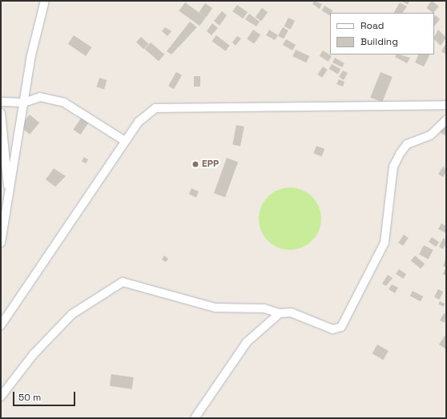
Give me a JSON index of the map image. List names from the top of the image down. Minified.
{"places":["EPP"],"legend":["Road","Building"],"scale_bar":"50 m"}
